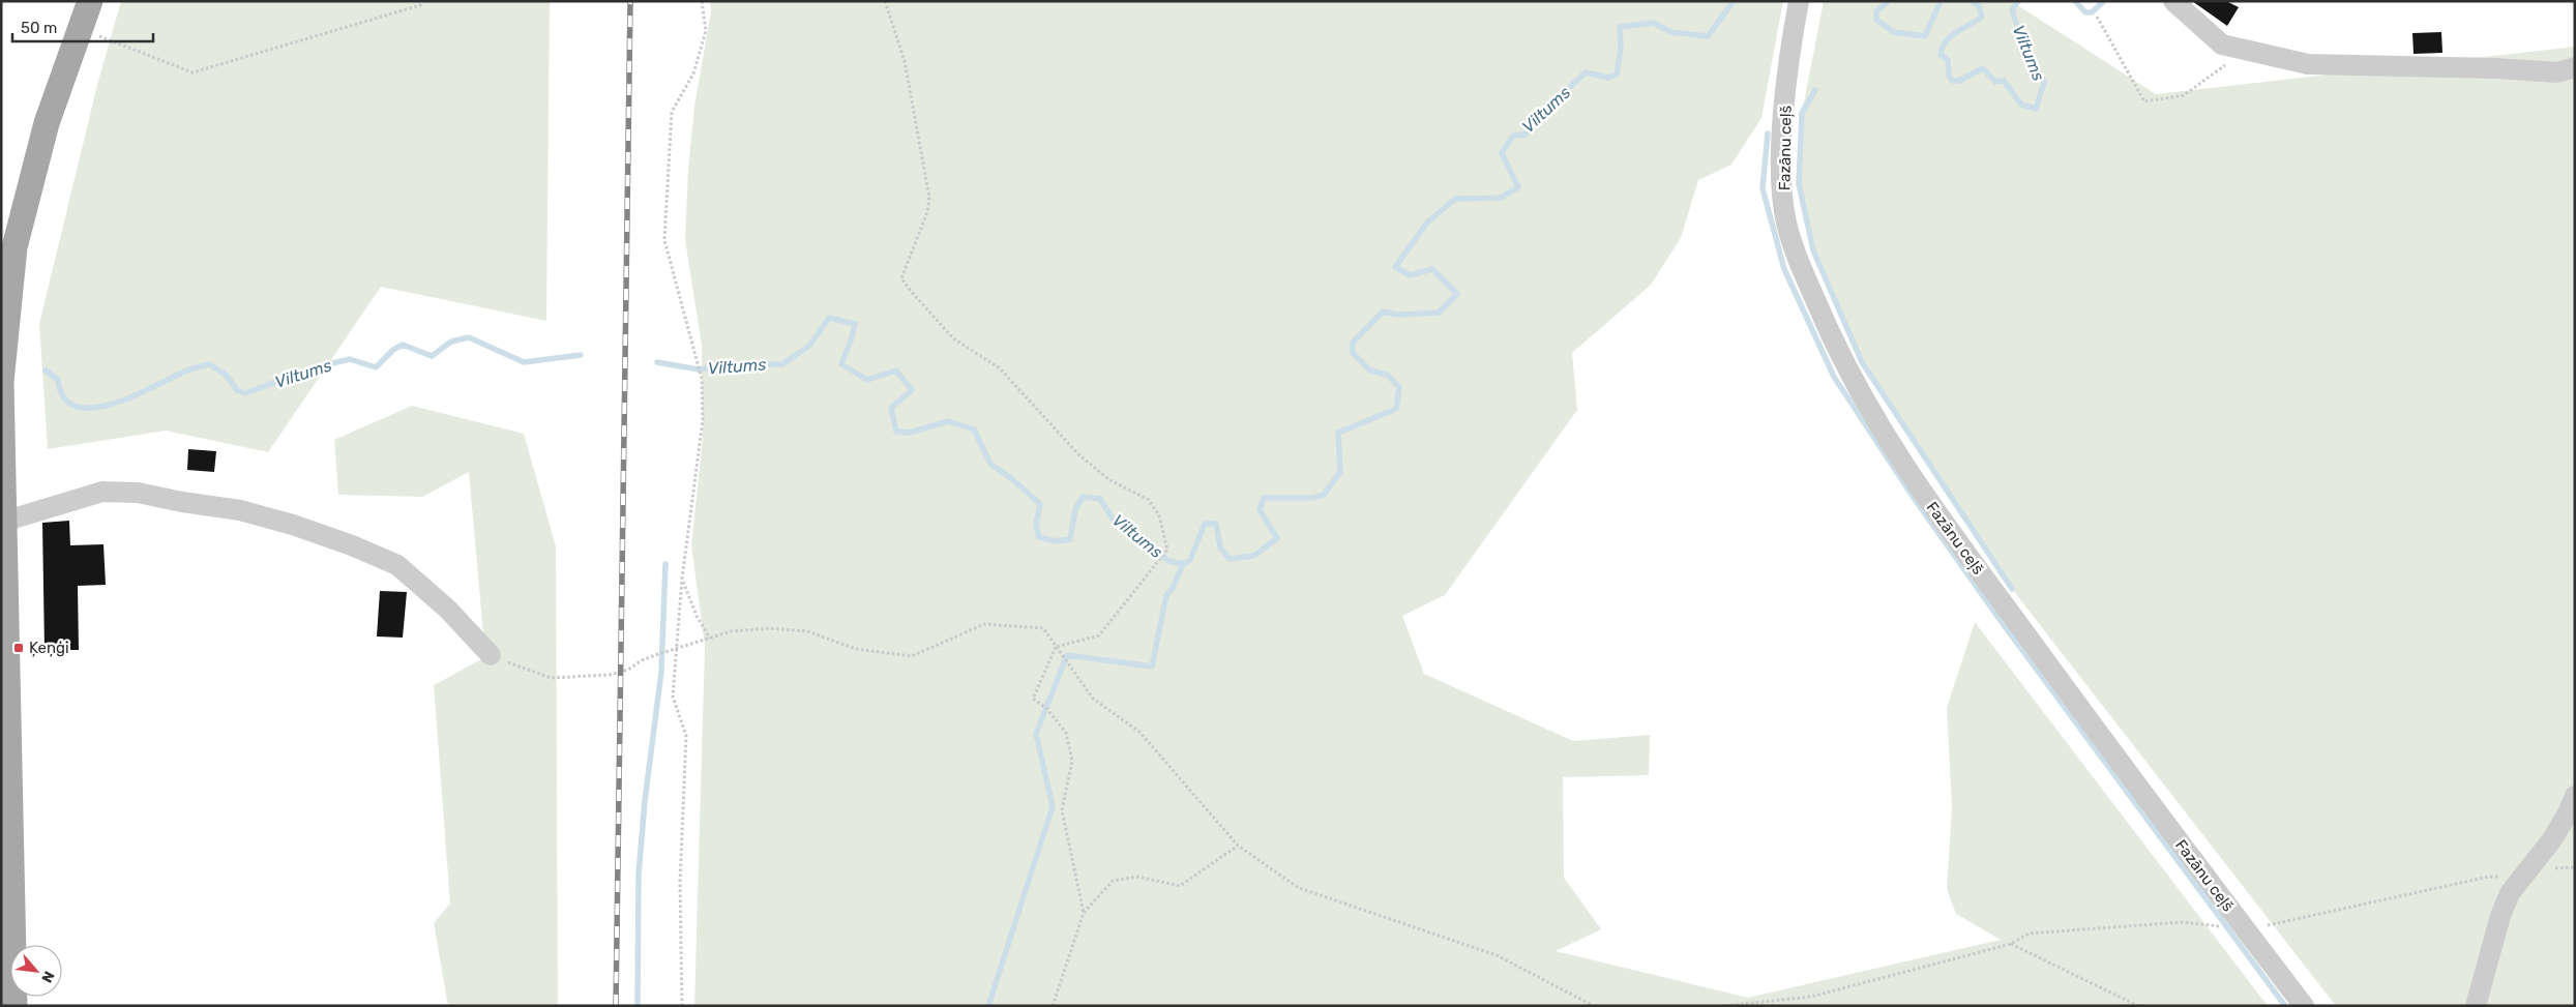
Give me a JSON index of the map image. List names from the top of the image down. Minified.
{"streets":{"street":["Fazānu ceļš"]},"water":["Viltums"],"places":{"transit":["Ķeņģi"]},"scale_bar":"50 m","north":"bottom right"}
